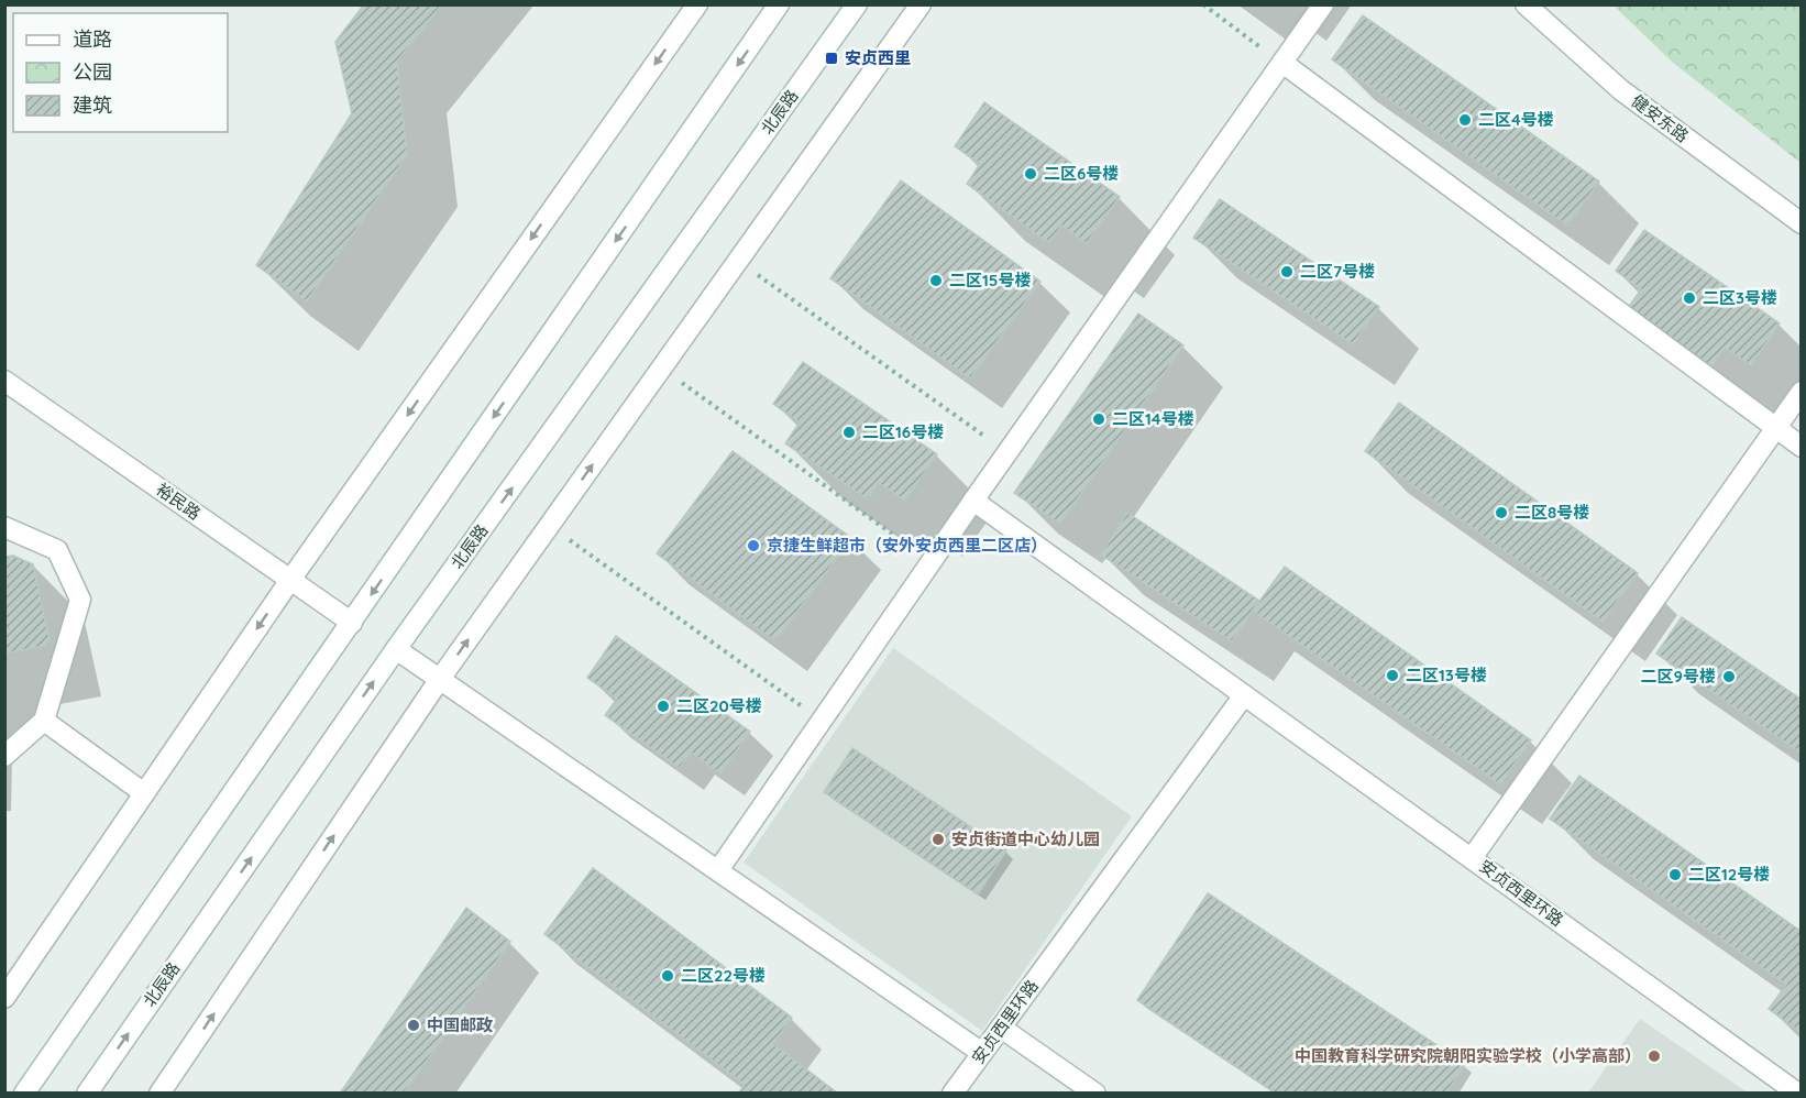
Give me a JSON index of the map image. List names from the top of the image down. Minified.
{"streets":{"street":["北辰路","健安东路","裕民路","安贞西里环路"]},"places":{"transit":["安贞西里"],"other":["二区4号楼","二区6号楼","二区7号楼","二区15号楼","二区3号楼","二区14号楼","二区16号楼","二区8号楼","京捷生鲜超市（安外安贞西里二区店）","二区13号楼","二区9号楼","二区20号楼","安贞街道中心幼儿园","二区12号楼","二区22号楼","中国邮政","中国教育科学研究院朝阳实验学校（小学高部）"]},"legend":["道路","公园","建筑"]}
